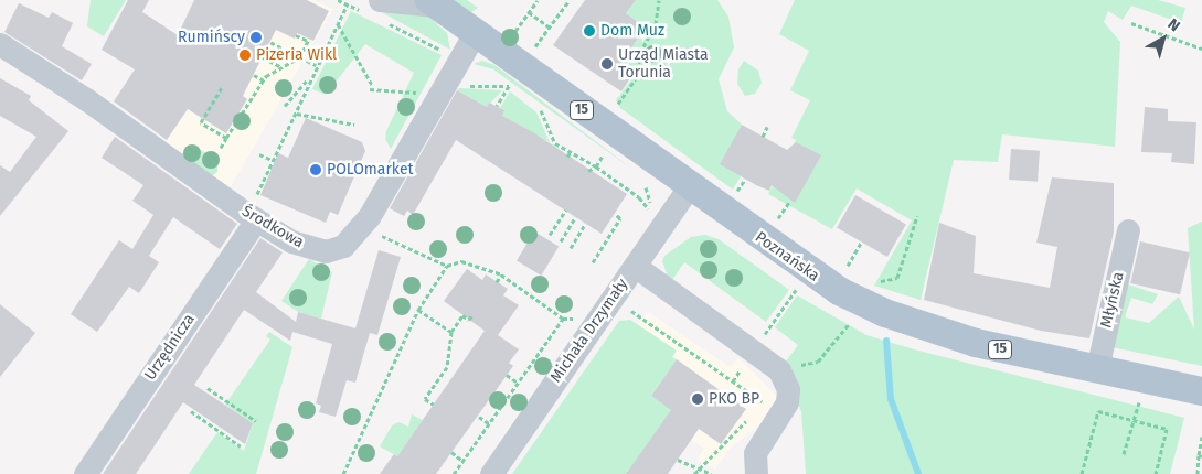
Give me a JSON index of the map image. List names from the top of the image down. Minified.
{"streets":{"main road":["15","Poznańska"],"street":["Środkowa","Młyńska","Michała Drzymały","Urzędnicza"]},"crossings":[["Środkowa","Poznańska"],["Środkowa","Urzędnicza"],["Poznańska","Młyńska"],["Poznańska","Michała Drzymały"]],"places":["Dom Muz","Rumińscy","Pizeria Wikl","Urząd Miasta Torunia","POLOmarket","PKO BP"],"north":"top right"}
